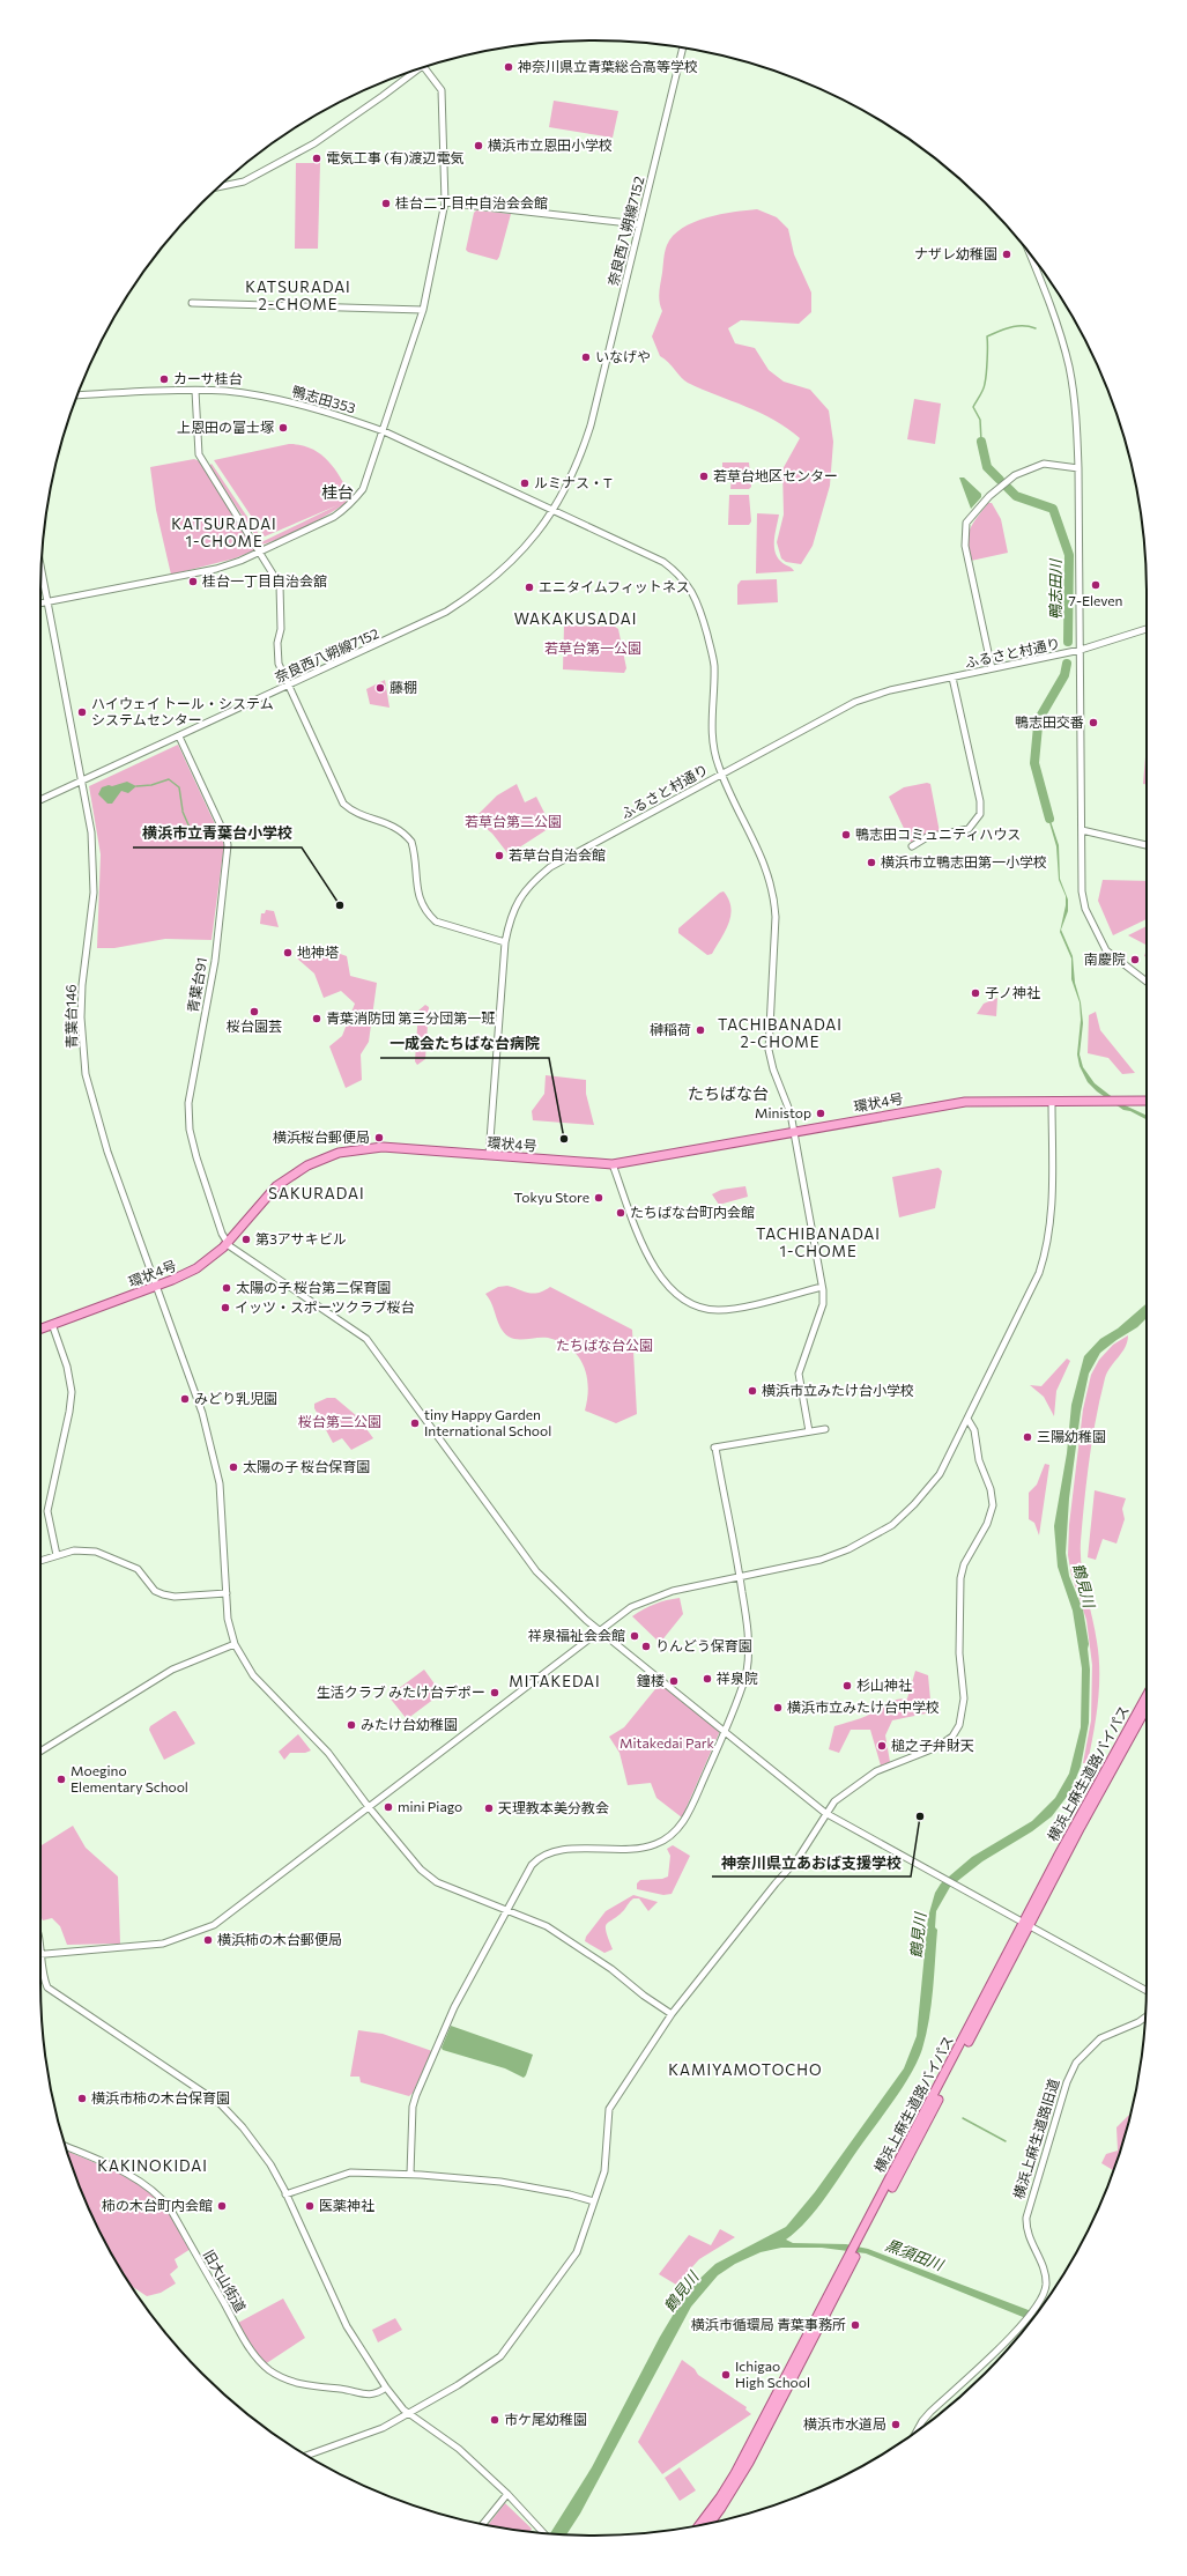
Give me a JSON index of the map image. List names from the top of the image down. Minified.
{"streets":{"main road":["環状4号","横浜上麻生道路バイパス"],"street":["奈良西八朔線7152","鴨志田353","ふるさと村通り","青葉台91","青葉台146","横浜上麻生道路旧道","旧大山街道"]},"crossings":[["奈良西八朔線7152","鴨志田353"],["奈良西八朔線7152","青葉台91"],["奈良西八朔線7152","青葉台146"],["鴨志田353","ふるさと村通り"],["鴨志田353","環状4号"],["ふるさと村通り","環状4号"],["青葉台91","環状4号"],["青葉台146","環状4号"]],"districts":["KATSURADAI 2-CHOME","桂台","KATSURADAI 1-CHOME","WAKAKUSADAI","TACHIBANADAI 2-CHOME","たちばな台","SAKURADAI","TACHIBANADAI 1-CHOME","MITAKEDAI","KAMIYAMOTOCHO","KAKINOKIDAI"],"water":["鴨志田川","鶴見川","黒須田川"],"parks":["若草台第一公園","若草台第二公園","たちばな台公園","桜台第二公園","Mitakedai Park"],"places":["神奈川県立青葉総合高等学校","横浜市立恩田小学校","電気工事 (有)渡辺電気","桂台二丁目中自治会会館","ナザレ幼稚園","いなげや","カーサ桂台","上恩田の富士塚","若草台地区センター","ルミナス・T","桂台一丁目自治会舘","7-Eleven","エニタイムフィットネス","藤棚","ハイウェイ トール・システム システムセンター","鴨志田交番","鴨志田コミュニティハウス","若草台自治会館","横浜市立鴨志田第一小学校","横浜市立青葉台小学校","地神塔","南慶院","子ノ神社","桜台園芸","青葉消防団 第三分団第一班","榊稲荷","Ministop","横浜桜台郵便局","一成会たちばな台病院","Tokyu Store","たちばな台町内会館","第3アサキビル","太陽の子 桜台第二保育園","イッツ・スポーツクラブ桜台","横浜市立みたけ台小学校","みどり乳児園","tiny Happy Garden International School","三陽幼稚園","太陽の子 桜台保育園","祥泉福祉会会館","りんどう保育園","祥泉院","鐘楼","杉山神社","生活クラブ みたけ台デポー","横浜市立みたけ台中学校","みたけ台幼稚園","槌之子弁財天","Moegino Elementary School","mini Piago","天理教本美分教会","神奈川県立あおば支援学校","横浜柿の木台郵便局","横浜市柿の木台保育園","柿の木台町内会館","医薬神社","横浜市循環局 青葉事務所","Ichigao High School","市ケ尾幼稚園","横浜市水道局"]}
